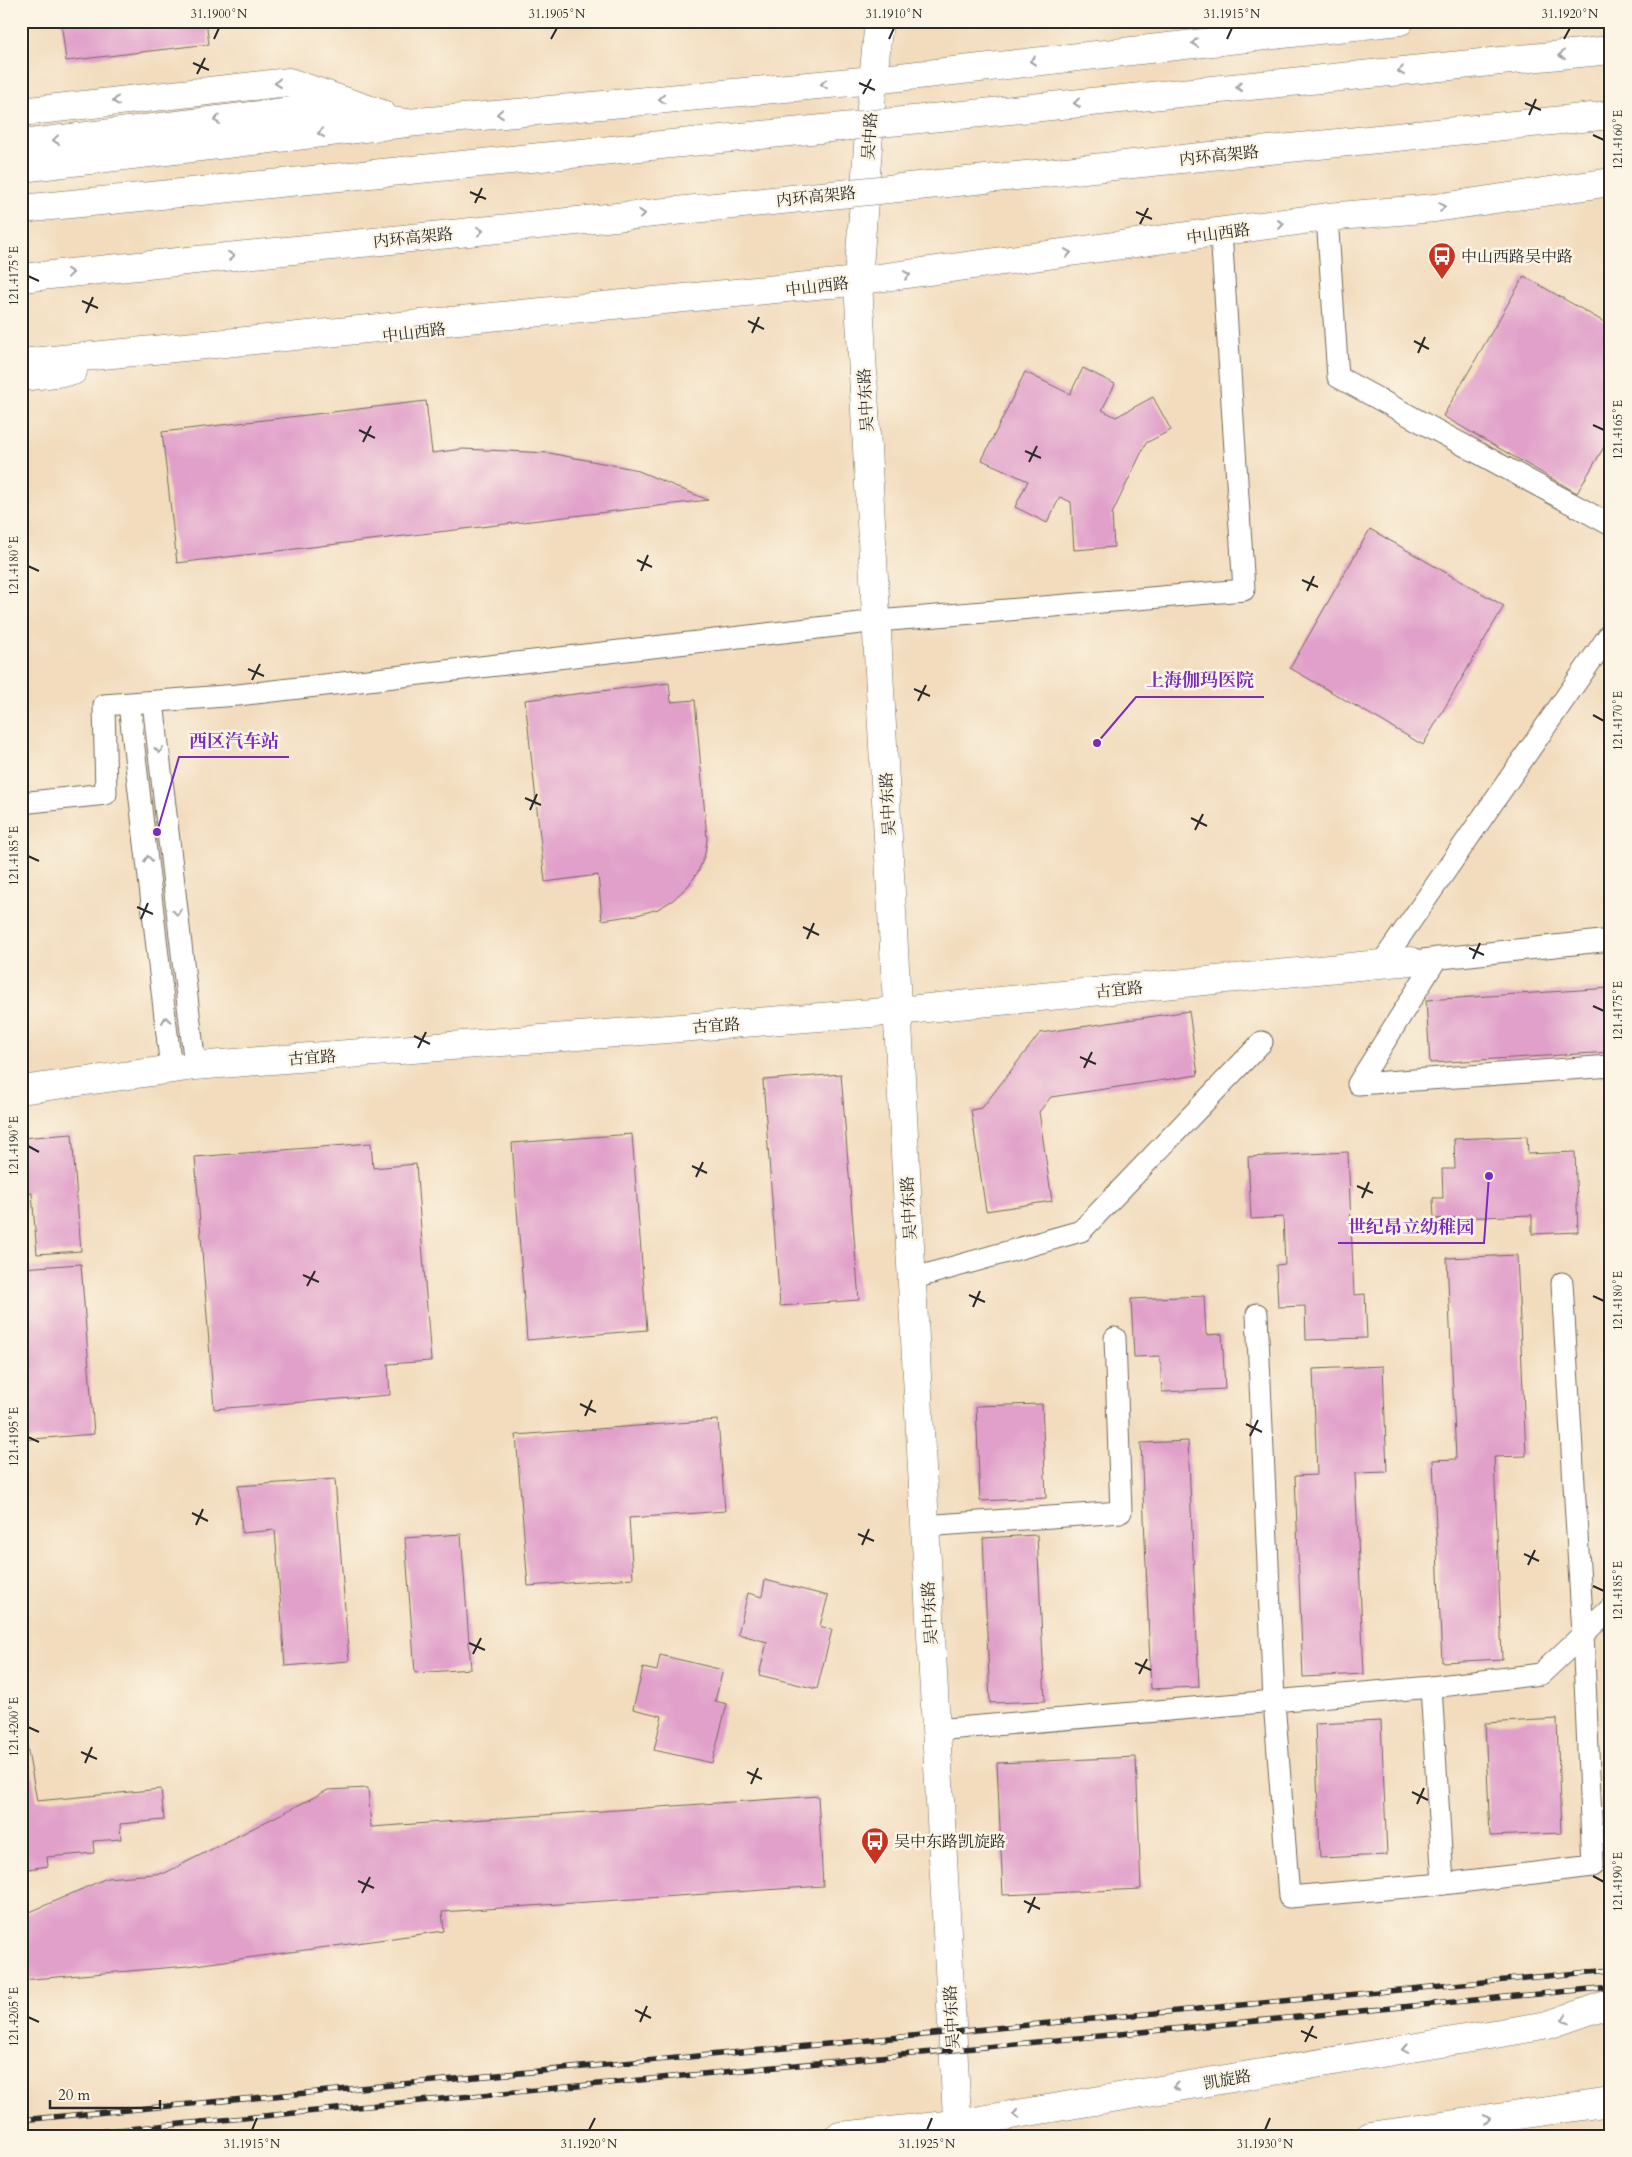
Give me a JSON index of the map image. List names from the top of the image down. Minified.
{"streets":{"main road":["吴中路","内环高架路","中山西路","吴中东路","古宜路","凯旋路"]},"crossings":[["吴中路","中山西路"],["吴中路","吴中东路"],["中山西路","吴中东路"],["吴中东路","古宜路"],["吴中东路","凯旋路"]],"places":{"bus stop":["中山西路吴中路","吴中东路凯旋路"],"other":["上海伽玛医院","西区汽车站","世纪昂立幼稚园"]},"scale_bar":"20 m","coordinates":["31.1900°N","31.1905°N","31.1910°N","31.1915°N","31.1920°N","121.4160°E","121.4175°E","121.4165°E","121.4180°E","121.4170°E","121.4185°E","121.4190°E","121.4195°E","121.4200°E","121.4205°E","31.1925°N","31.1930°N"]}
